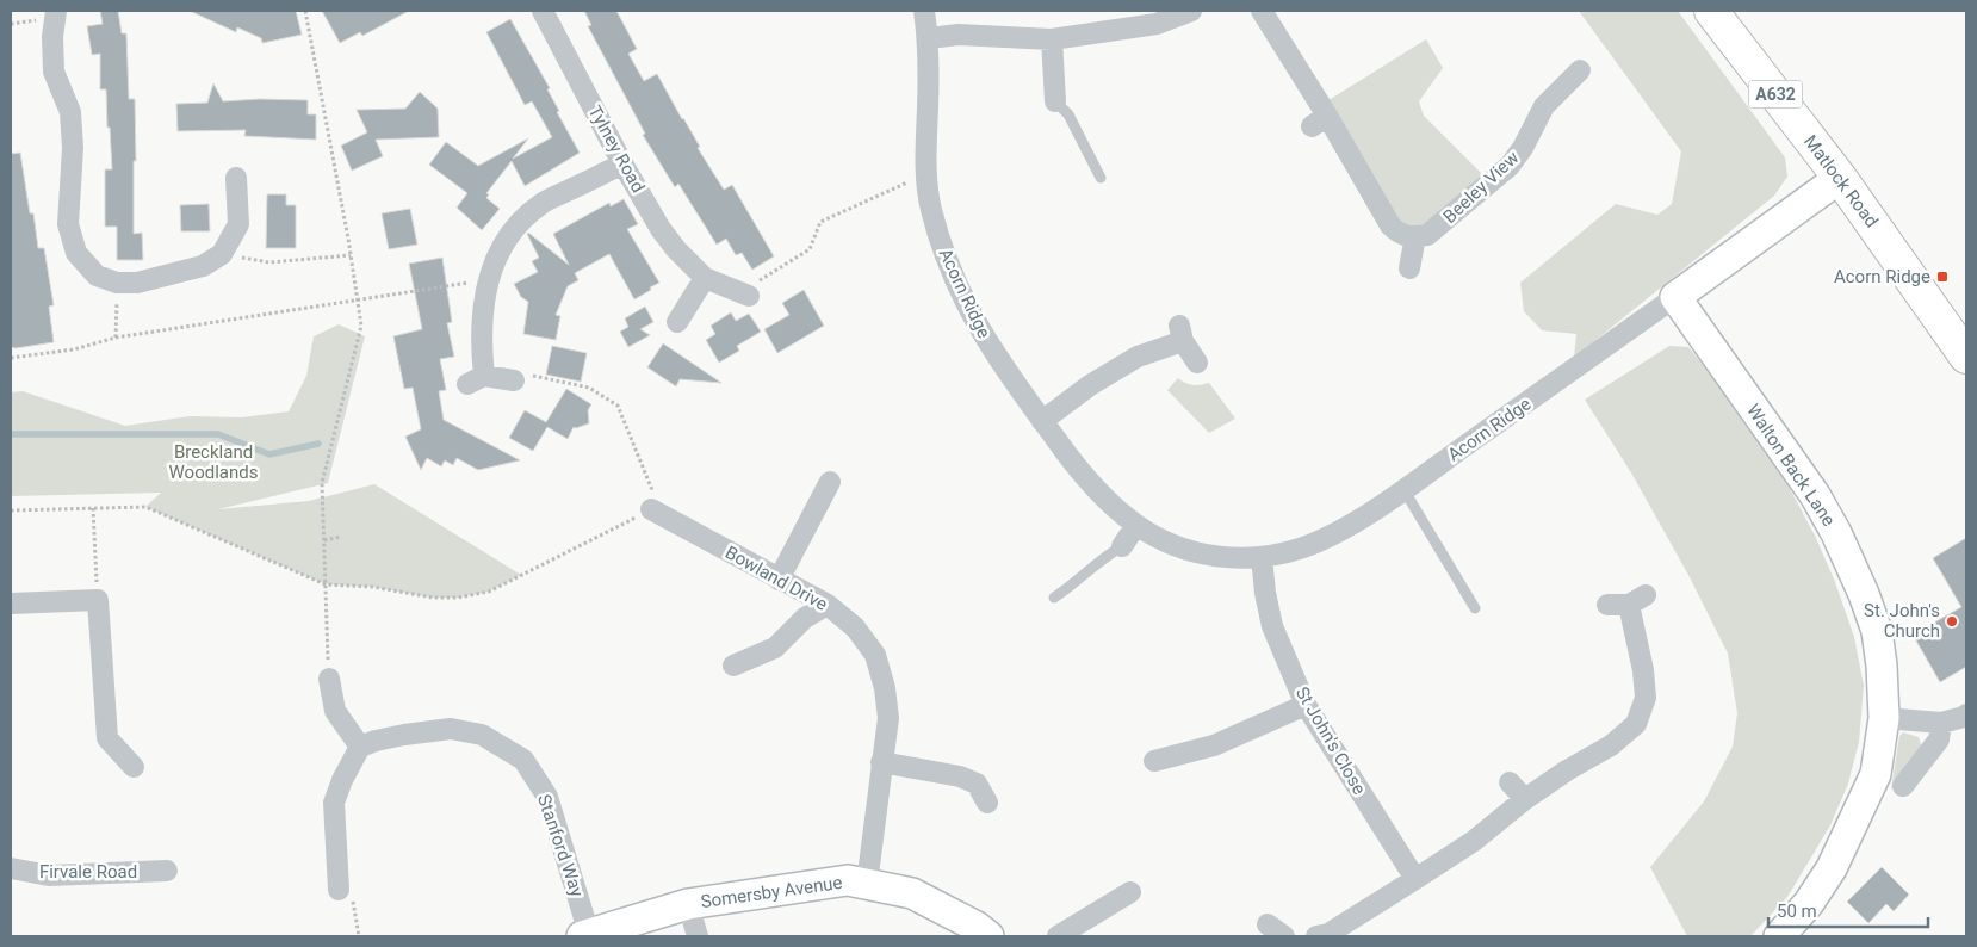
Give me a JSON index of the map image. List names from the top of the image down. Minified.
{"streets":{"main road":["A632","Matlock Road"],"street":["Tylney Road","Beeley View","Acorn Ridge","Walton Back Lane","Bowland Drive","St John's Close","Stanford Way","Firvale Road","Somersby Avenue"]},"crossings":[["Matlock Road","Acorn Ridge"],["Acorn Ridge","Walton Back Lane"],["Acorn Ridge","St John's Close"],["Bowland Drive","Somersby Avenue"],["Stanford Way","Somersby Avenue"]],"parks":["Breckland Woodlands"],"places":{"transit":["Acorn Ridge"],"other":["St. John's Church"]},"scale_bar":"50 m"}
